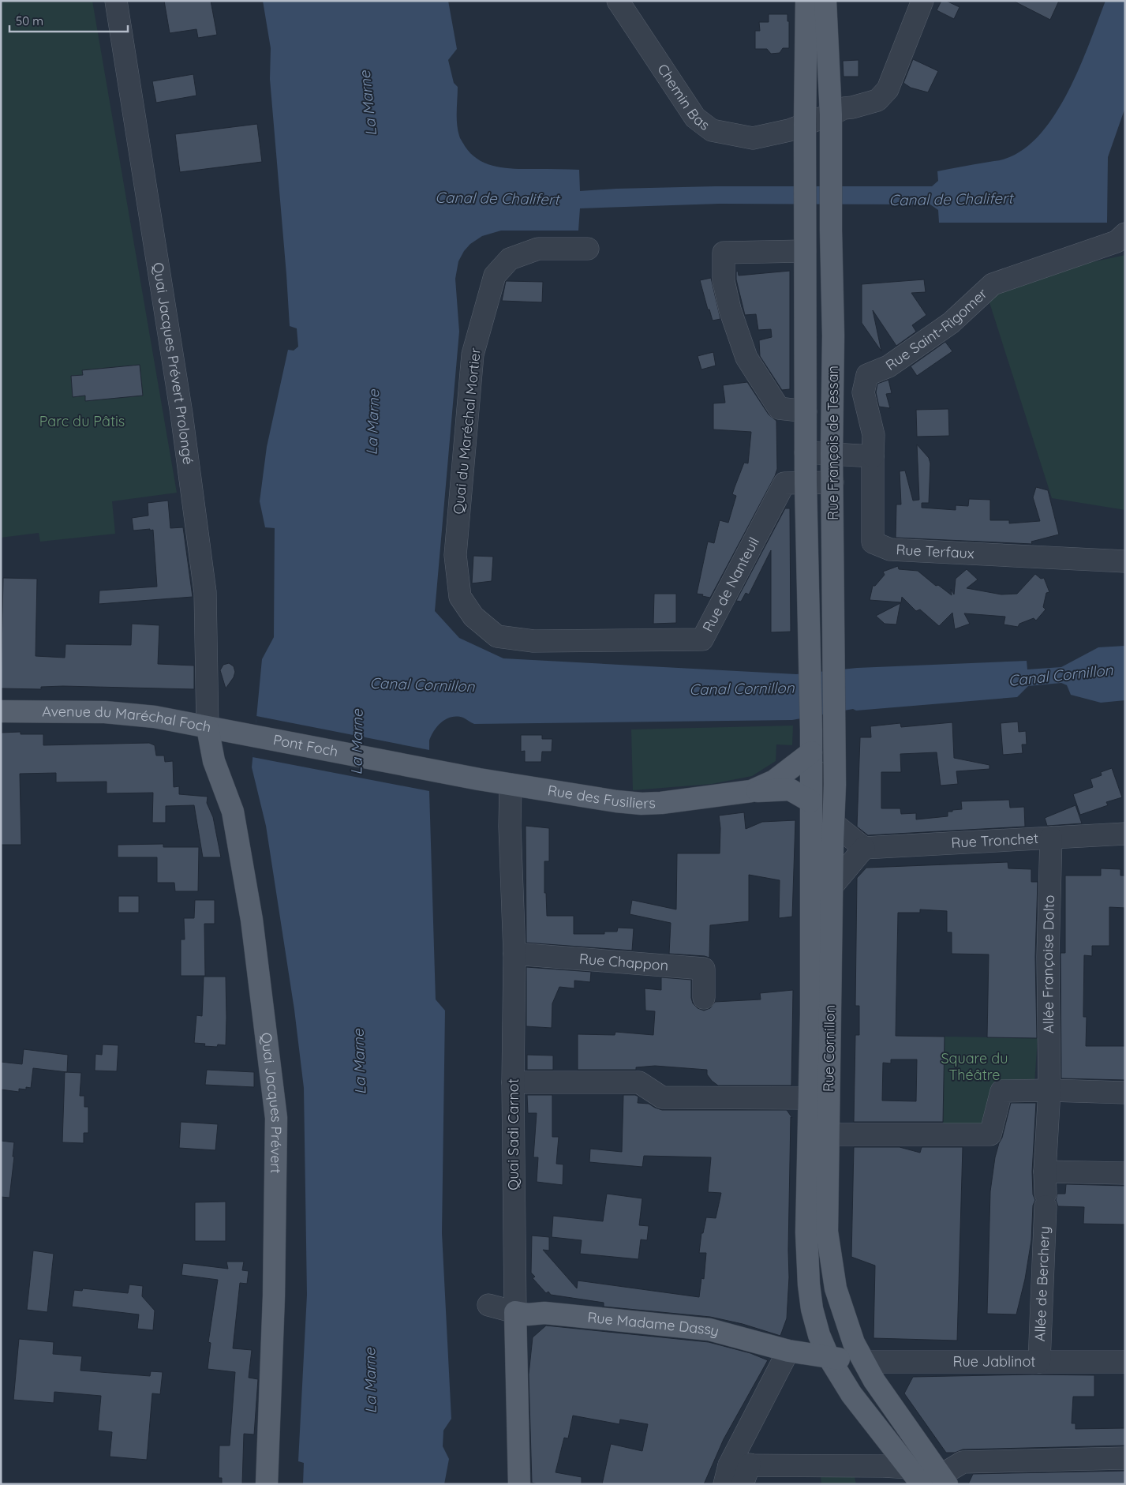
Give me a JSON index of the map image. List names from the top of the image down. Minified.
{"streets":{"main road":["Rue François de Tessan","Avenue du Maréchal Foch","Pont Foch","Rue des Fusiliers","Rue Cornillon","Quai Jacques Prévert","Quai Sadi Carnot","Rue Madame Dassy"],"street":["Chemin Bas","Rue Saint-Rigomer","Quai Jacques Prévert Prolongé","Quai du Maréchal Mortier","Rue Terfaux","Rue de Nanteuil","Rue Tronchet","Rue Chappon","Allée Françoise Dolto","Allée de Berchery","Rue Jablinot"]},"crossings":[["Chemin Bas","Rue François de Tessan"],["Rue Saint-Rigomer","Rue Terfaux"],["Quai Jacques Prévert Prolongé","Avenue du Maréchal Foch"],["Quai Jacques Prévert Prolongé","Quai Jacques Prévert"],["Quai du Maréchal Mortier","Rue de Nanteuil"],["Rue François de Tessan","Rue de Nanteuil"],["Rue François de Tessan","Rue Cornillon"],["Avenue du Maréchal Foch","Pont Foch"],["Avenue du Maréchal Foch","Quai Jacques Prévert"],["Pont Foch","Rue des Fusiliers"],["Rue des Fusiliers","Rue Cornillon"],["Rue des Fusiliers","Quai Sadi Carnot"],["Rue Tronchet","Allée Françoise Dolto"],["Rue Chappon","Quai Sadi Carnot"],["Allée Françoise Dolto","Allée de Berchery"],["Rue Cornillon","Rue Madame Dassy"],["Rue Cornillon","Rue Jablinot"],["Quai Sadi Carnot","Rue Madame Dassy"],["Allée de Berchery","Rue Jablinot"],["Rue Madame Dassy","Rue Jablinot"]],"water":["La Marne","Canal de Chalifert","Canal Cornillon"],"parks":["Parc du Pâtis","Square du Théâtre"],"scale_bar":"50 m"}
